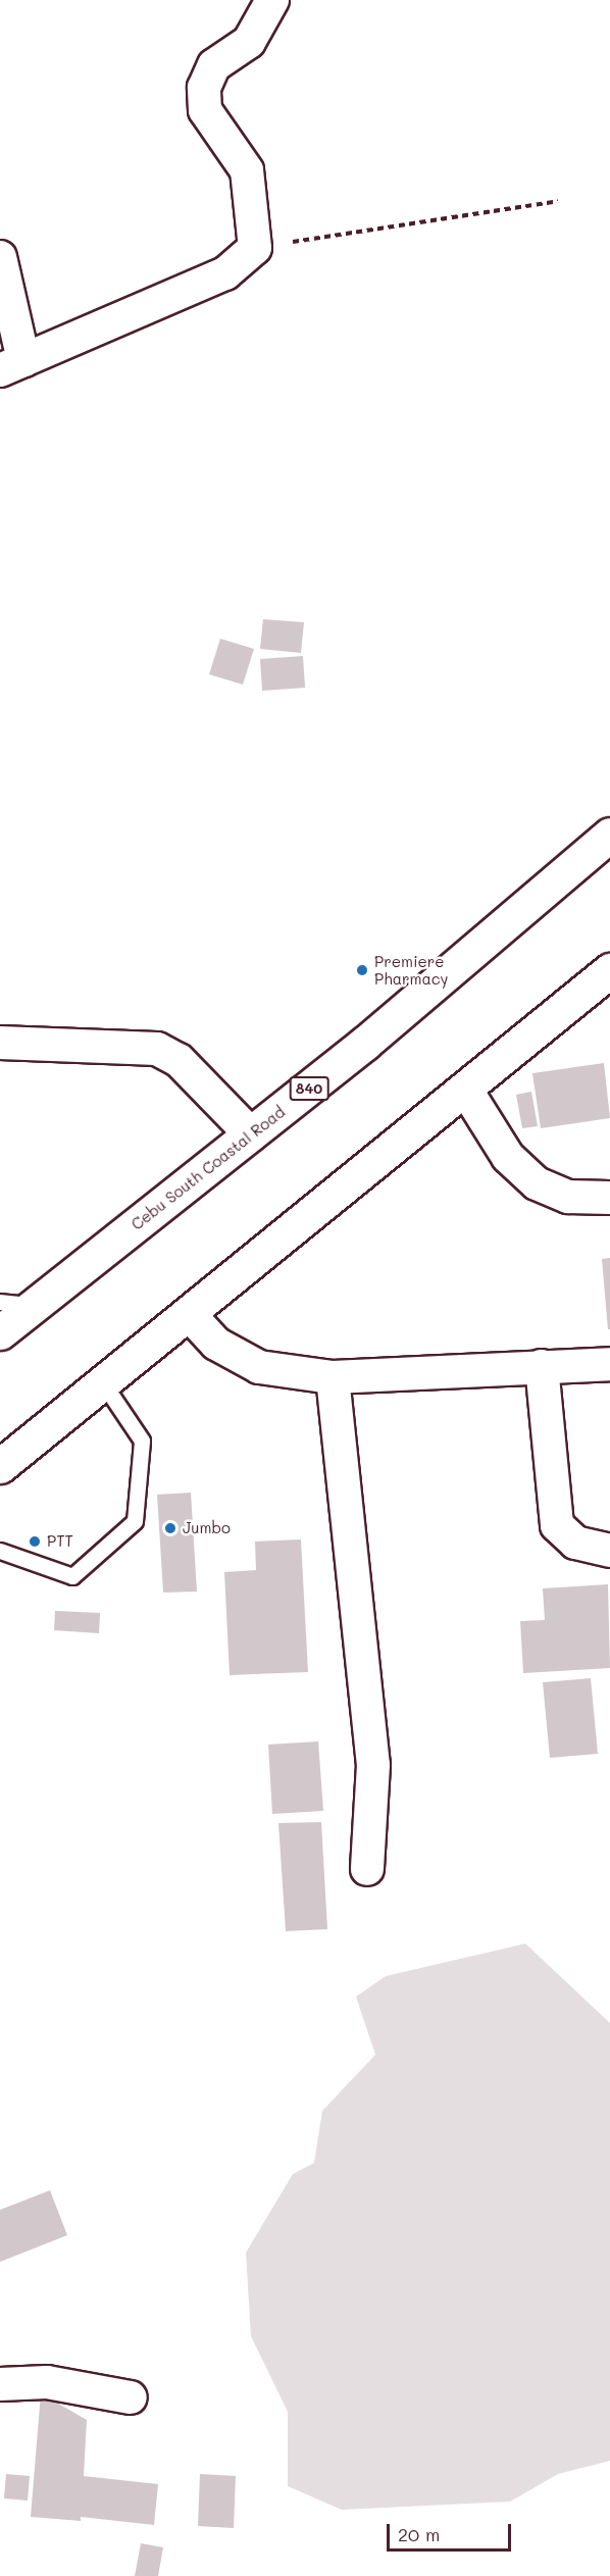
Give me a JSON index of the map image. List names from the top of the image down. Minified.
{"streets":{"highway":["840","Cebu South Coastal Road"]},"places":["Premiere Pharmacy","Jumbo","PTT"],"scale_bar":"20 m"}
